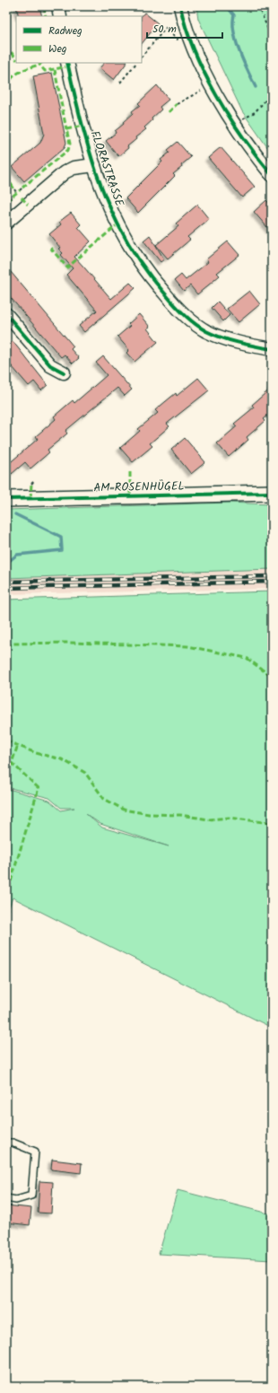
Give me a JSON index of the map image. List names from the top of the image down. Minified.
{"streets":{"street":["FLORASTRASSE","AM ROSENHÜGEL"]},"legend":["Radweg","Weg"],"scale_bar":"50 m"}
